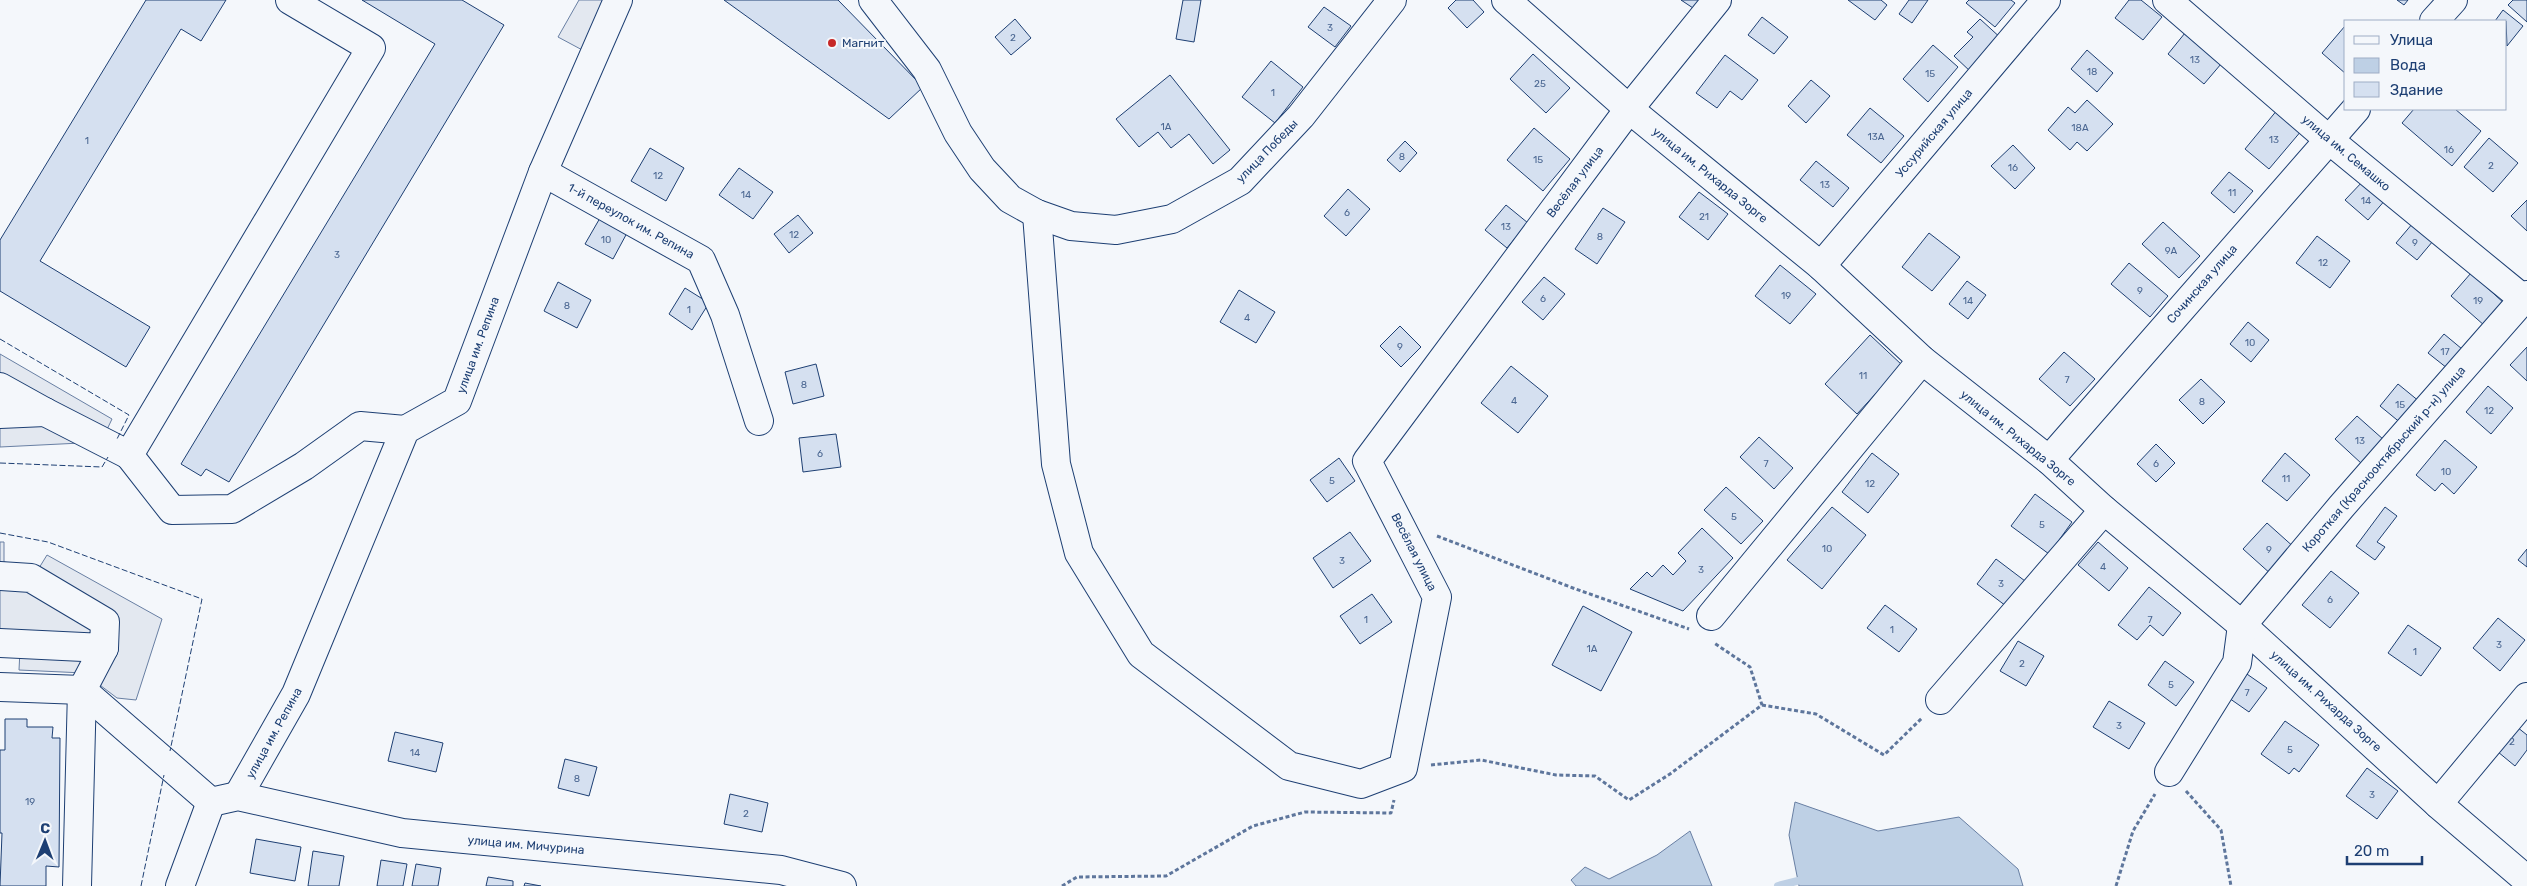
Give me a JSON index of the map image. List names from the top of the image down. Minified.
{"streets":{"street":["Уссурийская улица","улица Победы","улица им. Семашко","улица им. Рихарда Зорге","Весёлая улица","1-й переулок им. Репина","Сочинская улица","улица им. Репина","Короткая (Краснооктябрьский р-н) улица","улица им. Мичурина"]},"crossings":[["Уссурийская улица","улица им. Рихарда Зорге"],["улица им. Семашко","Сочинская улица"],["улица им. Семашко","Короткая (Краснооктябрьский р-н) улица"],["улица им. Рихарда Зорге","Весёлая улица"],["улица им. Рихарда Зорге","Сочинская улица"],["улица им. Рихарда Зорге","Короткая (Краснооктябрьский р-н) улица"],["1-й переулок им. Репина","улица им. Репина"],["улица им. Репина","улица им. Мичурина"]],"places":["Магнит"],"house_numbers":["3","2","13","18","15","25","1","1А","18А","13А","13","1","16","8","15","2","16","12","13","11","14","14","6","21","13","12","8","10","9","9А","3","12","9","19","6","14","19","8","1","4","10","9","17","11","7","8","4","8","15","12","13","6","7","6","10","11","5","12","5","5","10","9","3","4","3","3","6","1","7","1","3","1А","1","2","5","7","3","2","5","14","8","3","19","2"],"legend":["Улица","Вода","Здание"],"scale_bar":"20 m","north":"top"}
